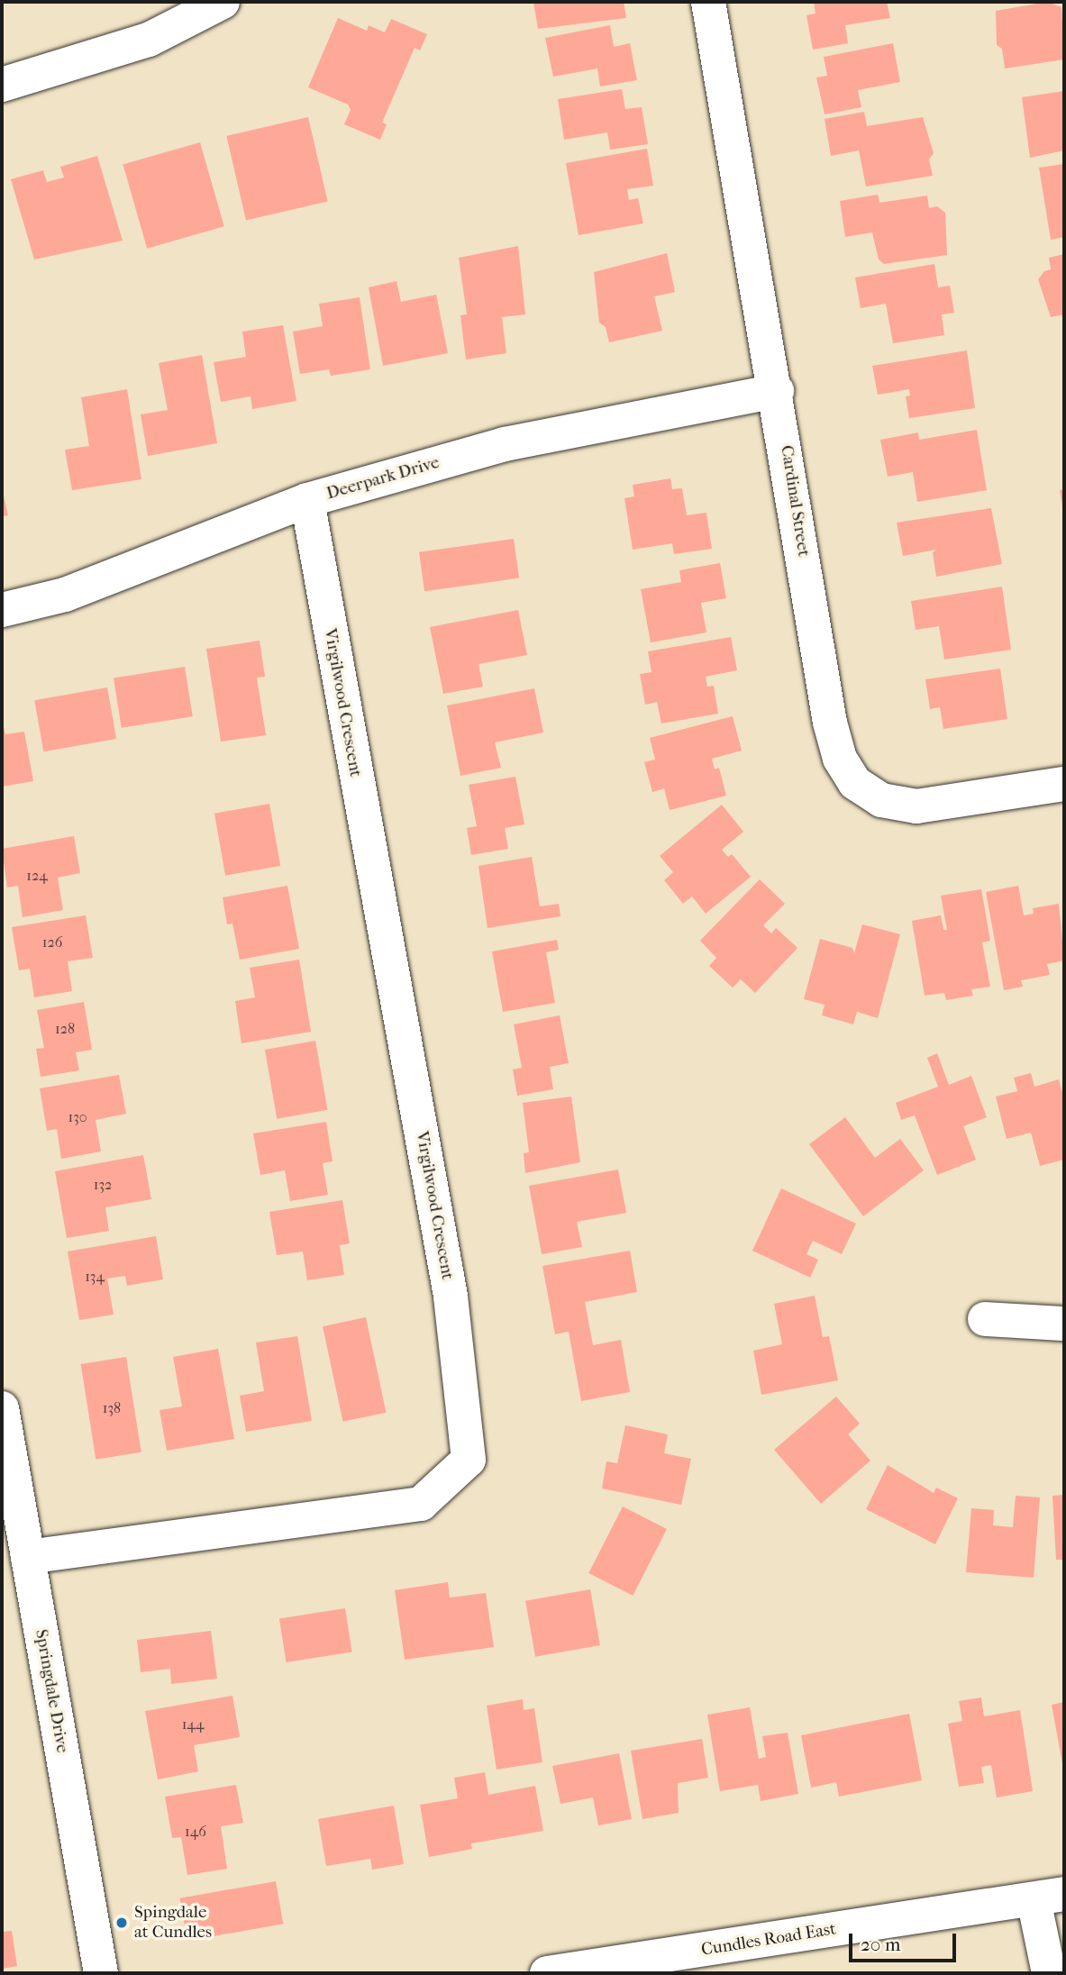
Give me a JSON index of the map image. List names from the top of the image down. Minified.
{"streets":{"street":["Deerpark Drive","Cardinal Street","Virgilwood Crescent","Springdale Drive","Cundles Road East"]},"crossings":[["Deerpark Drive","Cardinal Street"],["Deerpark Drive","Virgilwood Crescent"],["Virgilwood Crescent","Springdale Drive"]],"places":["Spingdale at Cundles"],"house_numbers":["124","126","128","130","132","134","138","144","146"],"scale_bar":"20 m"}
